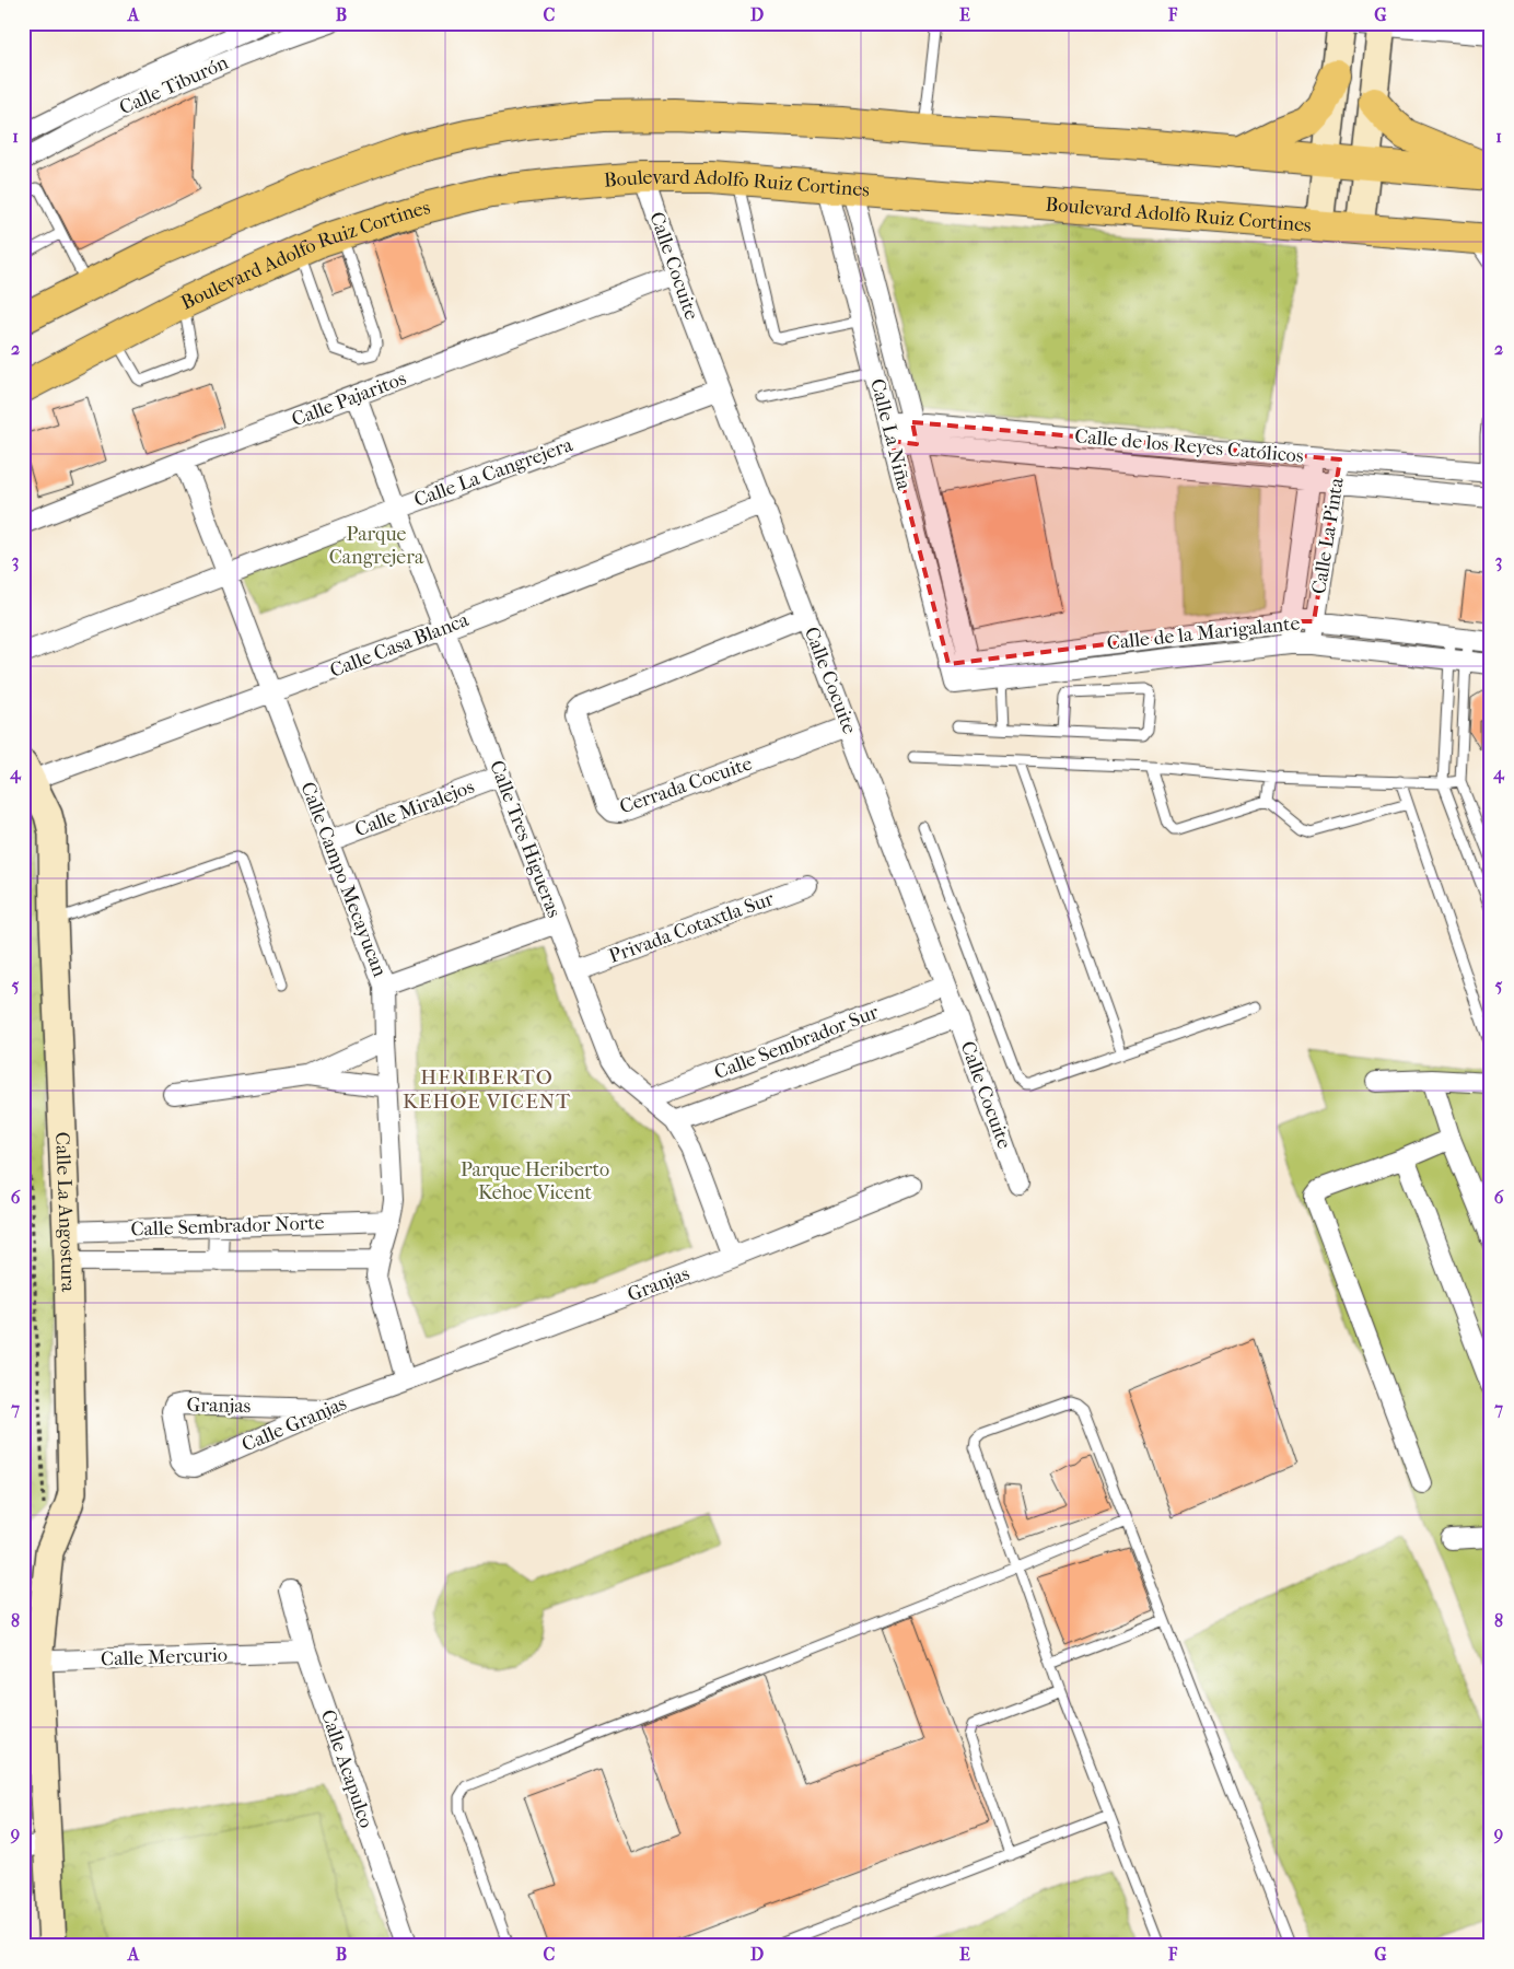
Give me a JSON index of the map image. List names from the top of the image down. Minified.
{"streets":{"main road":["Boulevard Adolfo Ruiz Cortines"],"street":["Calle Tiburón","Calle Cocuite","Calle Pajaritos","Calle La Niña","Calle de los Reyes Católicos","Calle La Cangrejera","Calle La Pinta","Calle de la Marigalante","Calle Casa Blanca","Cerrada Cocuite","Calle Miralejos","Calle Tres Higueras","Calle Campo Mecayucan","Privada Cotaxtla Sur","Calle Sembrador Sur","Calle La Angostura","Calle Sembrador Norte","Granjas","Calle Granjas","Calle Mercurio","Calle Acapulco"]},"crossings":[["Boulevard Adolfo Ruiz Cortines","Calle Cocuite"],["Boulevard Adolfo Ruiz Cortines","Calle La Niña"],["Calle Cocuite","Calle Pajaritos"],["Calle Cocuite","Calle La Cangrejera"],["Calle Cocuite","Calle Casa Blanca"],["Calle Cocuite","Cerrada Cocuite"],["Calle Cocuite","Calle Sembrador Sur"],["Calle Pajaritos","Calle Tres Higueras"],["Calle Pajaritos","Calle Campo Mecayucan"],["Calle La Niña","Calle de los Reyes Católicos"],["Calle La Niña","Calle de la Marigalante"],["Calle de los Reyes Católicos","Calle La Pinta"],["Calle La Cangrejera","Calle Tres Higueras"],["Calle La Cangrejera","Calle Campo Mecayucan"],["Calle La Pinta","Calle de la Marigalante"],["Calle Casa Blanca","Calle Tres Higueras"],["Calle Casa Blanca","Calle Campo Mecayucan"],["Calle Casa Blanca","Calle La Angostura"],["Calle Miralejos","Calle Tres Higueras"],["Calle Miralejos","Calle Campo Mecayucan"],["Calle Tres Higueras","Privada Cotaxtla Sur"],["Calle Tres Higueras","Calle Sembrador Sur"],["Calle Tres Higueras","Granjas"],["Calle Campo Mecayucan","Calle Sembrador Norte"],["Calle Campo Mecayucan","Granjas"],["Calle Campo Mecayucan","Calle Granjas"],["Calle La Angostura","Calle Sembrador Norte"],["Calle La Angostura","Calle Mercurio"],["Granjas","Calle Granjas"],["Calle Mercurio","Calle Acapulco"]],"districts":["HERIBERTO KEHOE VICENT"],"parks":["Parque Cangrejera","Parque Heriberto Kehoe Vicent"],"grid":{"columns":["A","B","C","D","E","F","G"],"rows":["1","2","3","4","5","6","7","8","9"]}}
